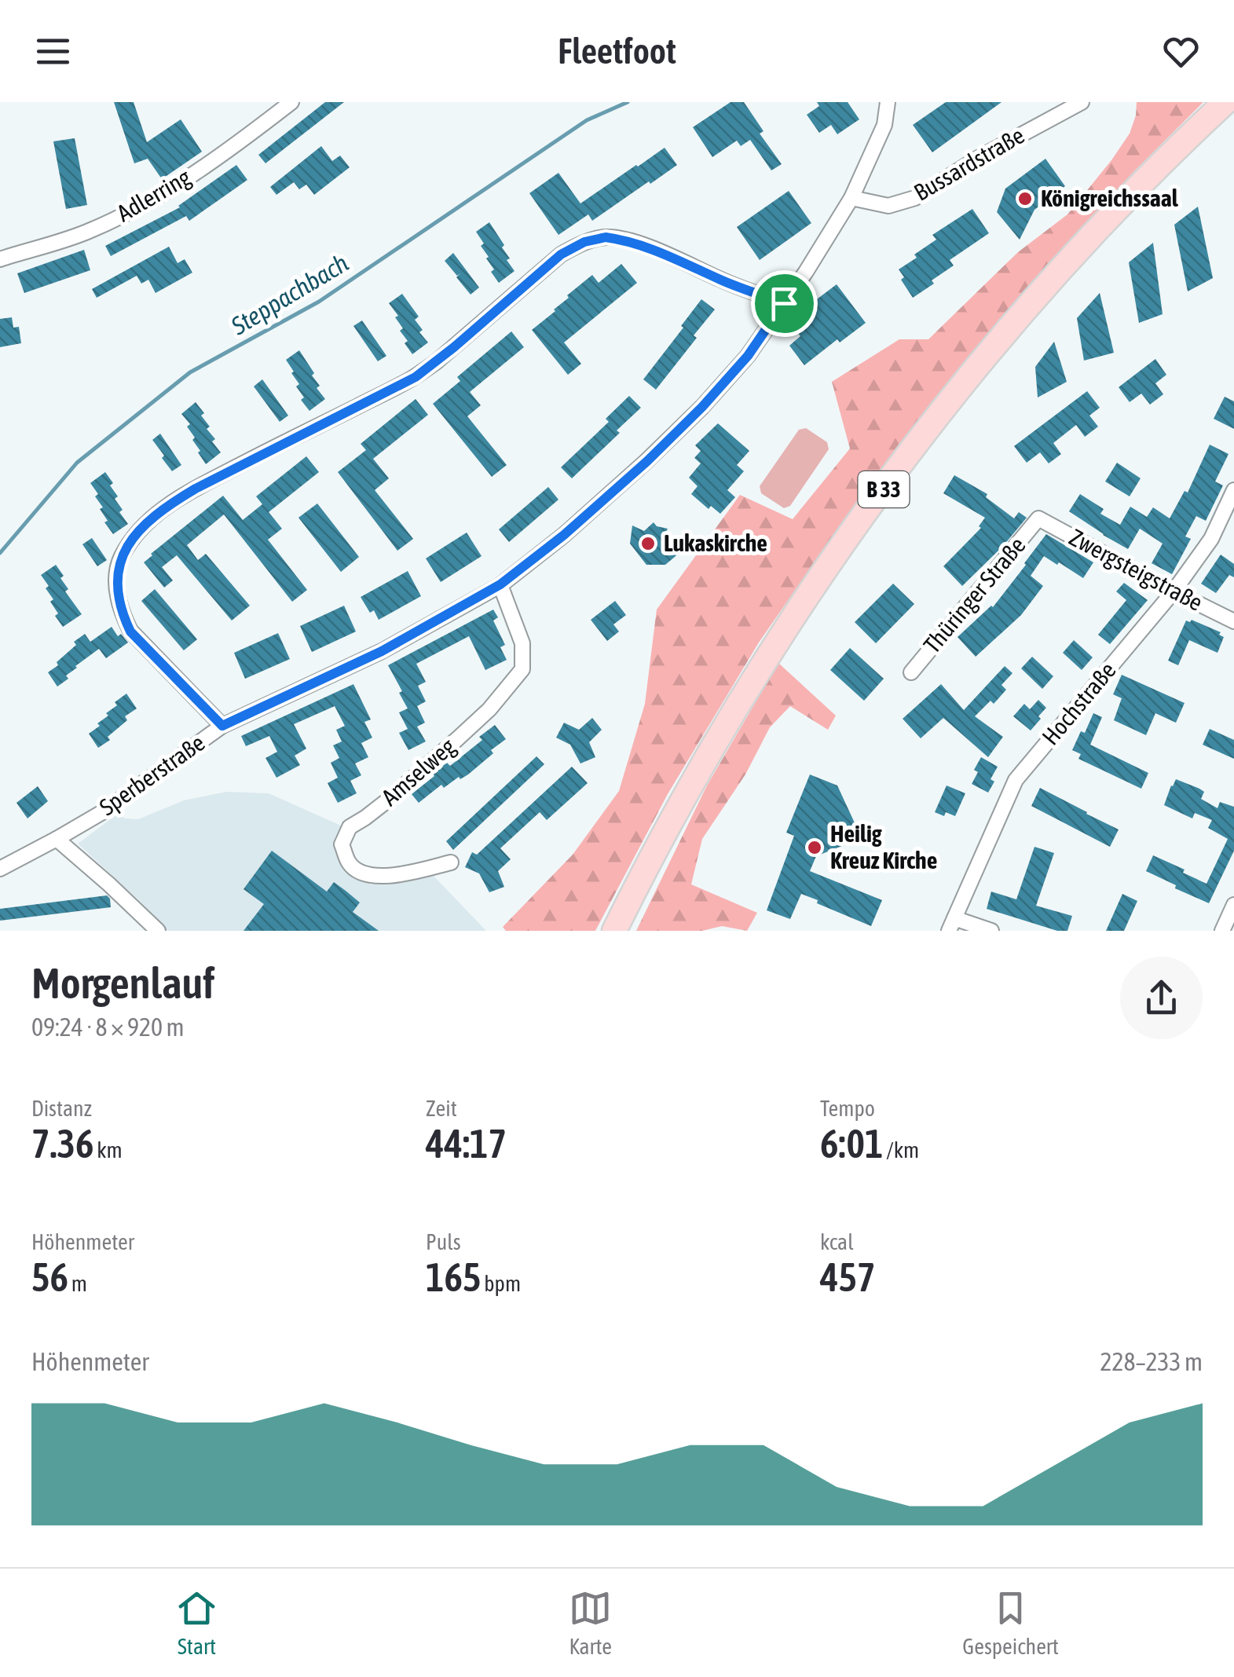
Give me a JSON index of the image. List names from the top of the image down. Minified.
{"streets":{"main road":["B 33"],"street":["Bussardstraße","Adlerring","Zwergsteigstraße","Thüringer Straße","Hochstraße","Amselweg","Sperberstraße"]},"crossings":[["Bussardstraße","Sperberstraße"],["Zwergsteigstraße","Thüringer Straße"],["Zwergsteigstraße","Hochstraße"],["Amselweg","Sperberstraße"]],"water":["Steppachbach"],"places":["Königreichssaal","Lukaskirche","Heilig Kreuz Kirche"],"page":{"header":"Fleetfoot","heading":["Morgenlauf","09:24 · 8 × 920 m"],"stats":[["Distanz","7.36 km"],["Zeit","44:17"],["Tempo","6:01 /km"],["Höhenmeter","56 m"],["Puls","165 bpm"],["kcal","457"]],"chart":["Höhenmeter","228–233 m"],"tabs":["Start","Karte","Gespeichert"]}}
